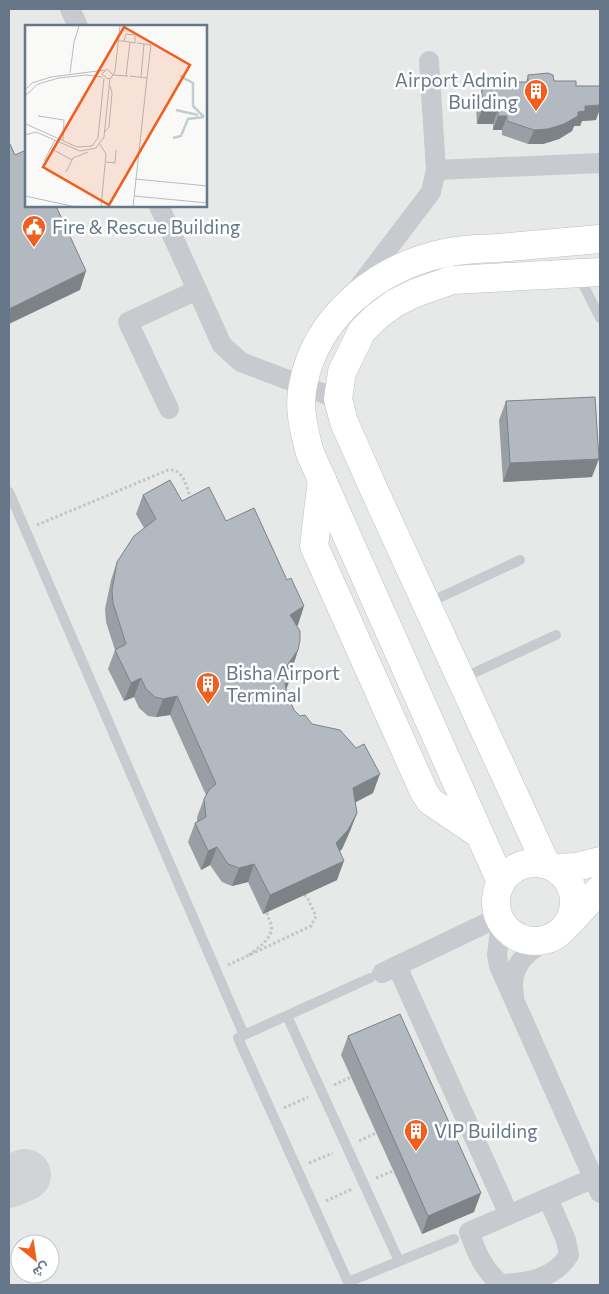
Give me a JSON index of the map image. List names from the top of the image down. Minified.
{"places":{"building":["Airport Admin Building","Bisha Airport Terminal","VIP Building"],"public building":["Fire & Rescue Building"]},"north":"bottom right"}
